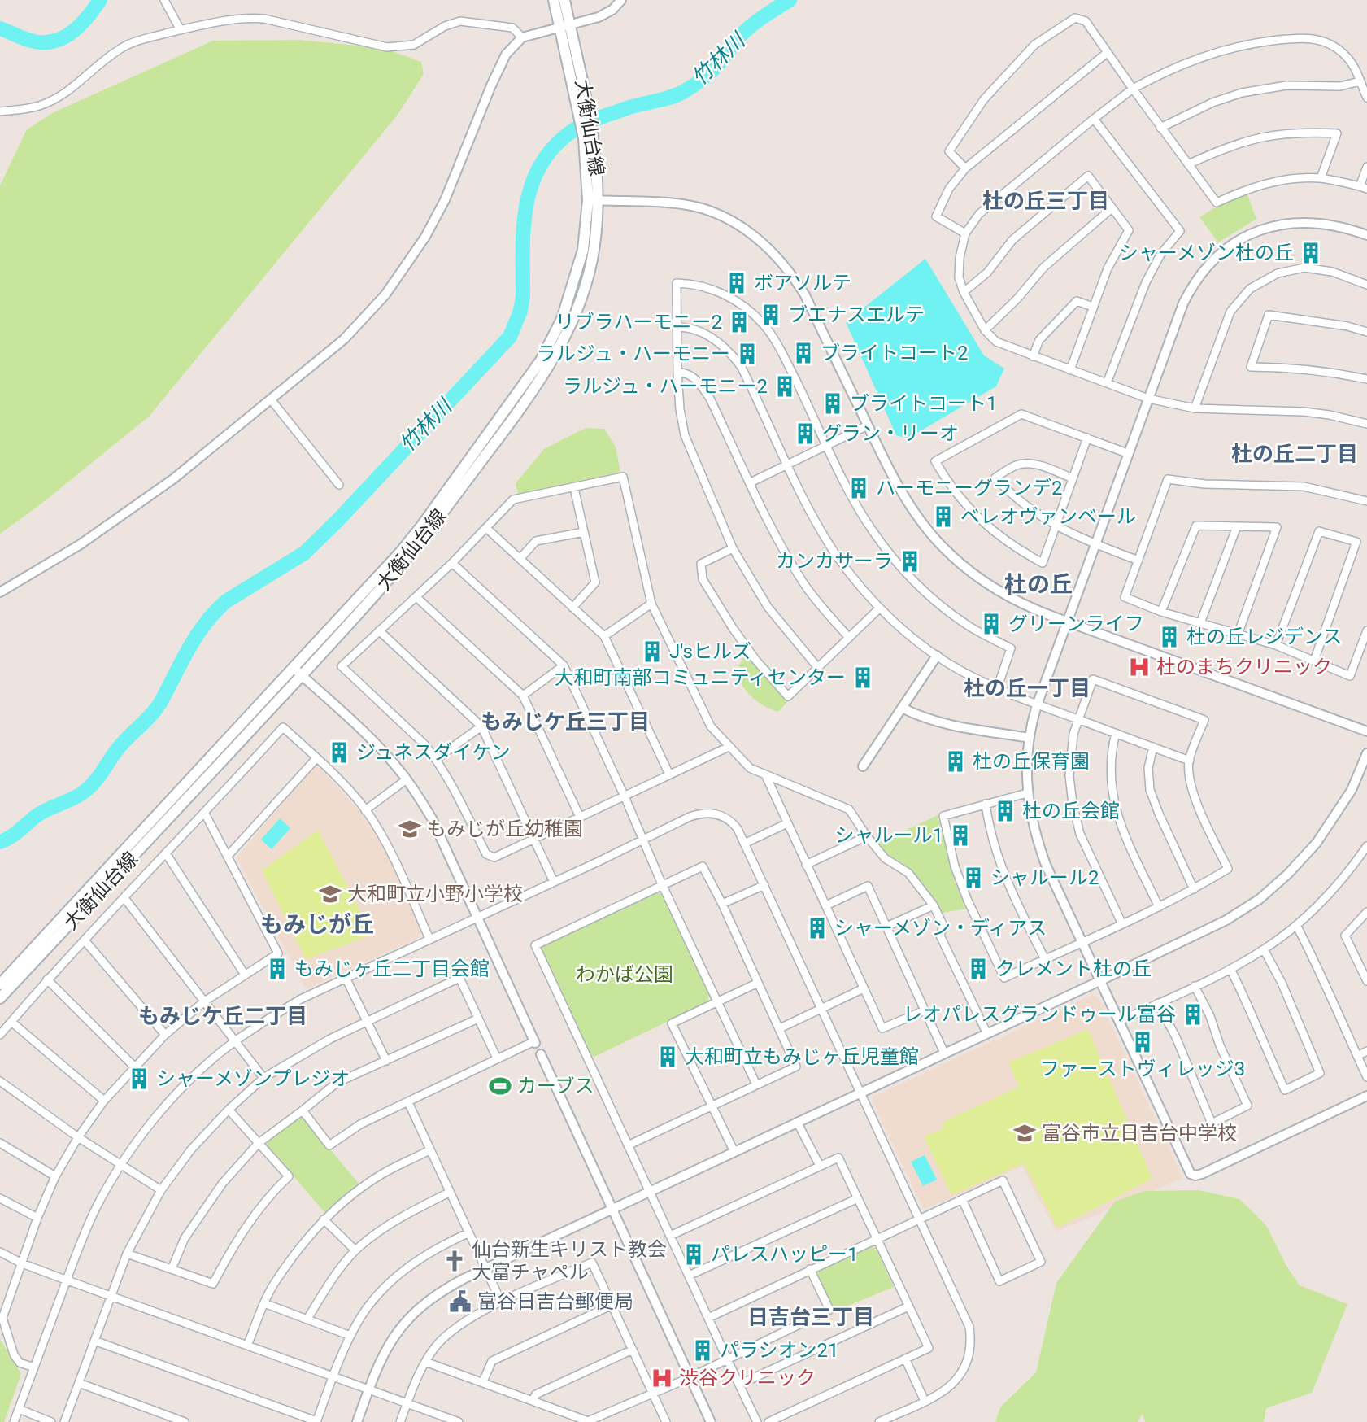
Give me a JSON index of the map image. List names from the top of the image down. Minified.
{"streets":{"main road":["大衡仙台線"]},"districts":["杜の丘三丁目","杜の丘二丁目","杜の丘","杜の丘一丁目","もみじケ丘三丁目","もみじが丘","もみじケ丘二丁目","日吉台三丁目"],"water":["竹林川"],"parks":["わかば公園"],"places":{"building":["シャーメゾン杜の丘","ボアソルテ","ブエナスエルテ","リブラハーモニー2","ブライトコート2","ラルジュ・ハーモニー","ラルジュ・ハーモニー2","ブライトコート1","グラン・リーオ","ハーモニーグランデ2","ベレオヴァンベール","カンカサーラ","グリーンライフ","杜の丘レジデンス","J'sヒルズ","大和町南部コミュニティセンター","ジュネスダイケン","杜の丘保育園","杜の丘会館","シャルール1","シャルール2","シャーメゾン・ディアス","もみじヶ丘二丁目会館","クレメント杜の丘","レオパレスグランドゥール富谷","ファーストヴィレッジ3","大和町立もみじヶ丘児童館","シャーメゾンプレジオ","パレスハッピー1","パラシオン21"],"hospital":["杜のまちクリニック","渋谷クリニック"],"school or university":["もみじが丘幼稚園","大和町立小野小学校","富谷市立日吉台中学校"],"sports":["カーブス"],"church":["仙台新生キリスト教会 大富チャペル"],"public building":["富谷日吉台郵便局"]}}
